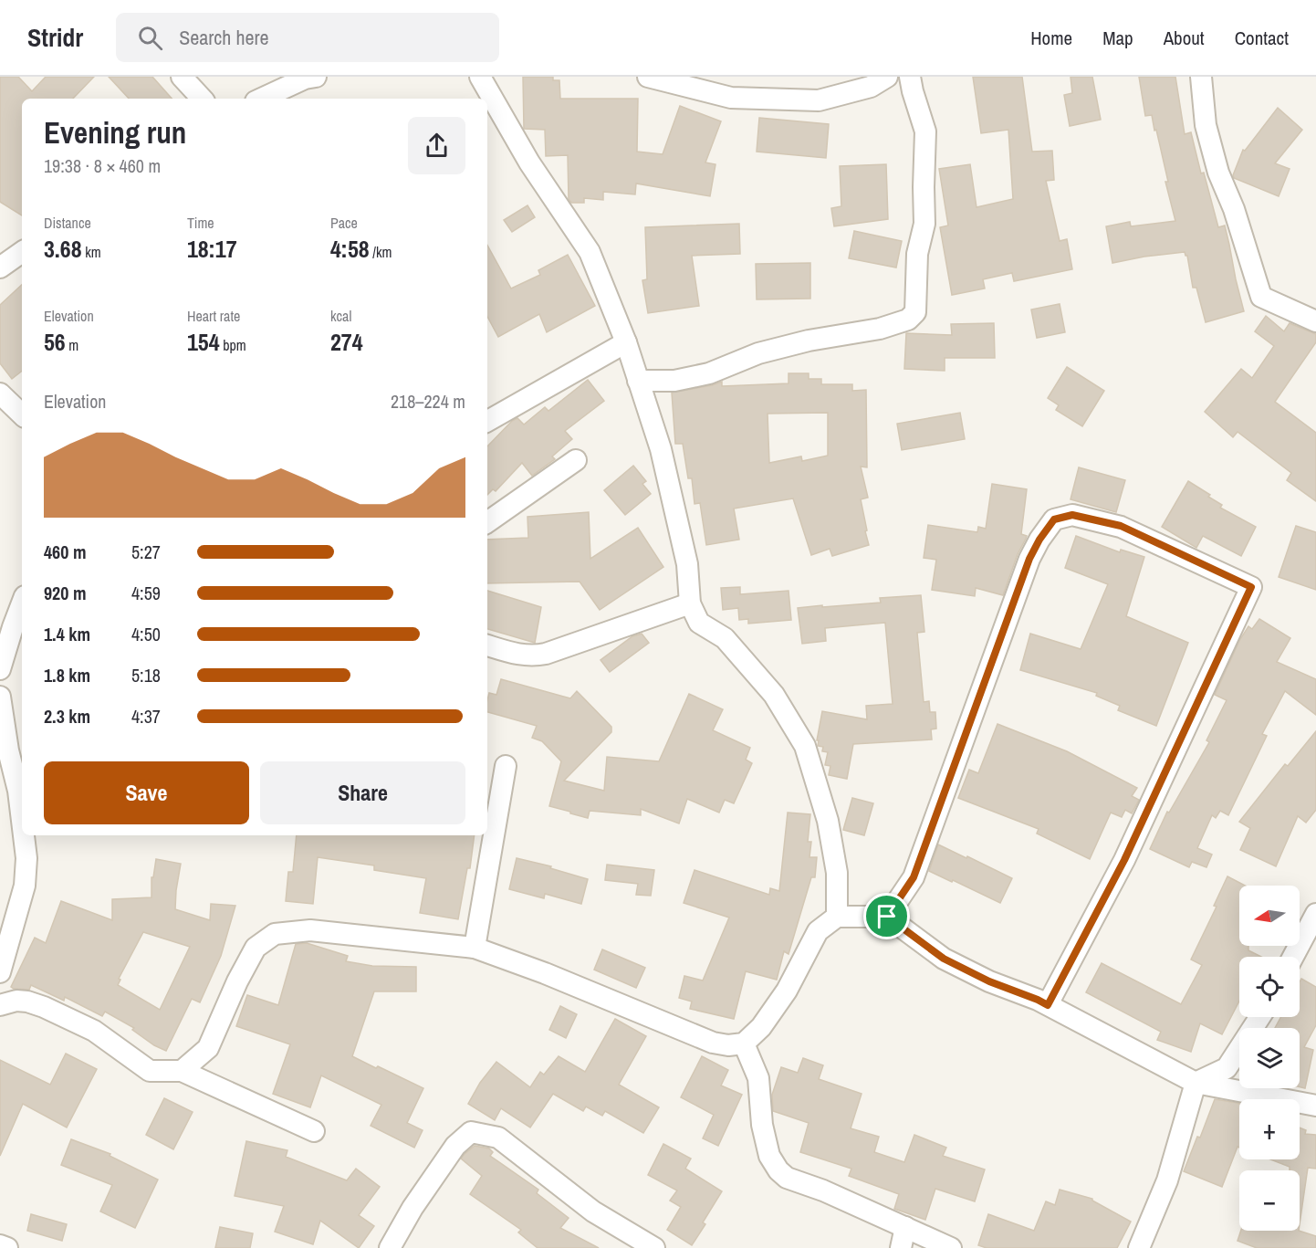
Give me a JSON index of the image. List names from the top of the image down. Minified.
{"north":"left","page":{"header":"Stridr","search":"Search here","nav":["Home","Map","About","Contact"],"heading":["Evening run","19:38 · 8 × 460 m"],"stats":[["Distance","3.68 km"],["Time","18:17"],["Pace","4:58 /km"],["Elevation","56 m"],["Heart rate","154 bpm"],["kcal","274"]],"chart":["Elevation","218–224 m"],"list":[{"name":"460 m","note":"5:27"},{"name":"920 m","note":"4:59"},{"name":"1.4 km","note":"4:50"},{"name":"1.8 km","note":"5:18"},{"name":"2.3 km","note":"4:37"}],"buttons":["Save","Share"],"map_buttons":["+","−"]}}
